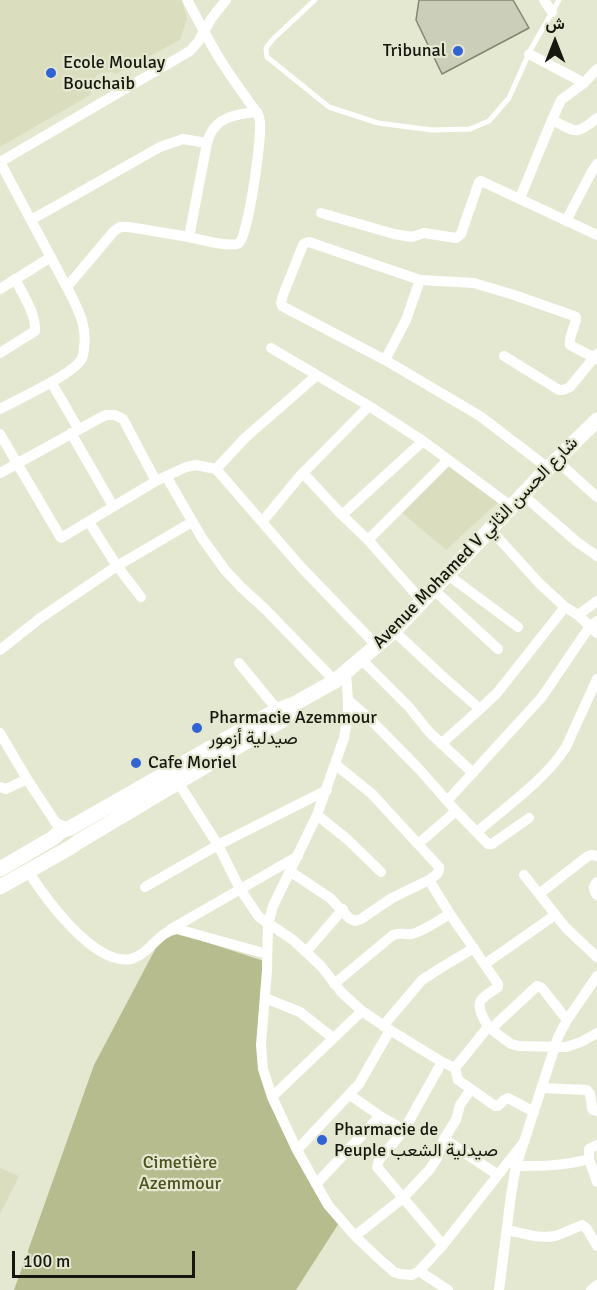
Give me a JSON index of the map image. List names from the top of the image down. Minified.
{"streets":{"main road":["Avenue Mohamed V شارع الحسن الثاني"]},"parks":["Cimetière Azemmour"],"places":["Tribunal","Ecole Moulay Bouchaib","Pharmacie Azemmour صيدلية أزمور","Cafe Moriel","Pharmacie de Peuple صيدلية الشعب"],"scale_bar":"100 m","north":"top"}
